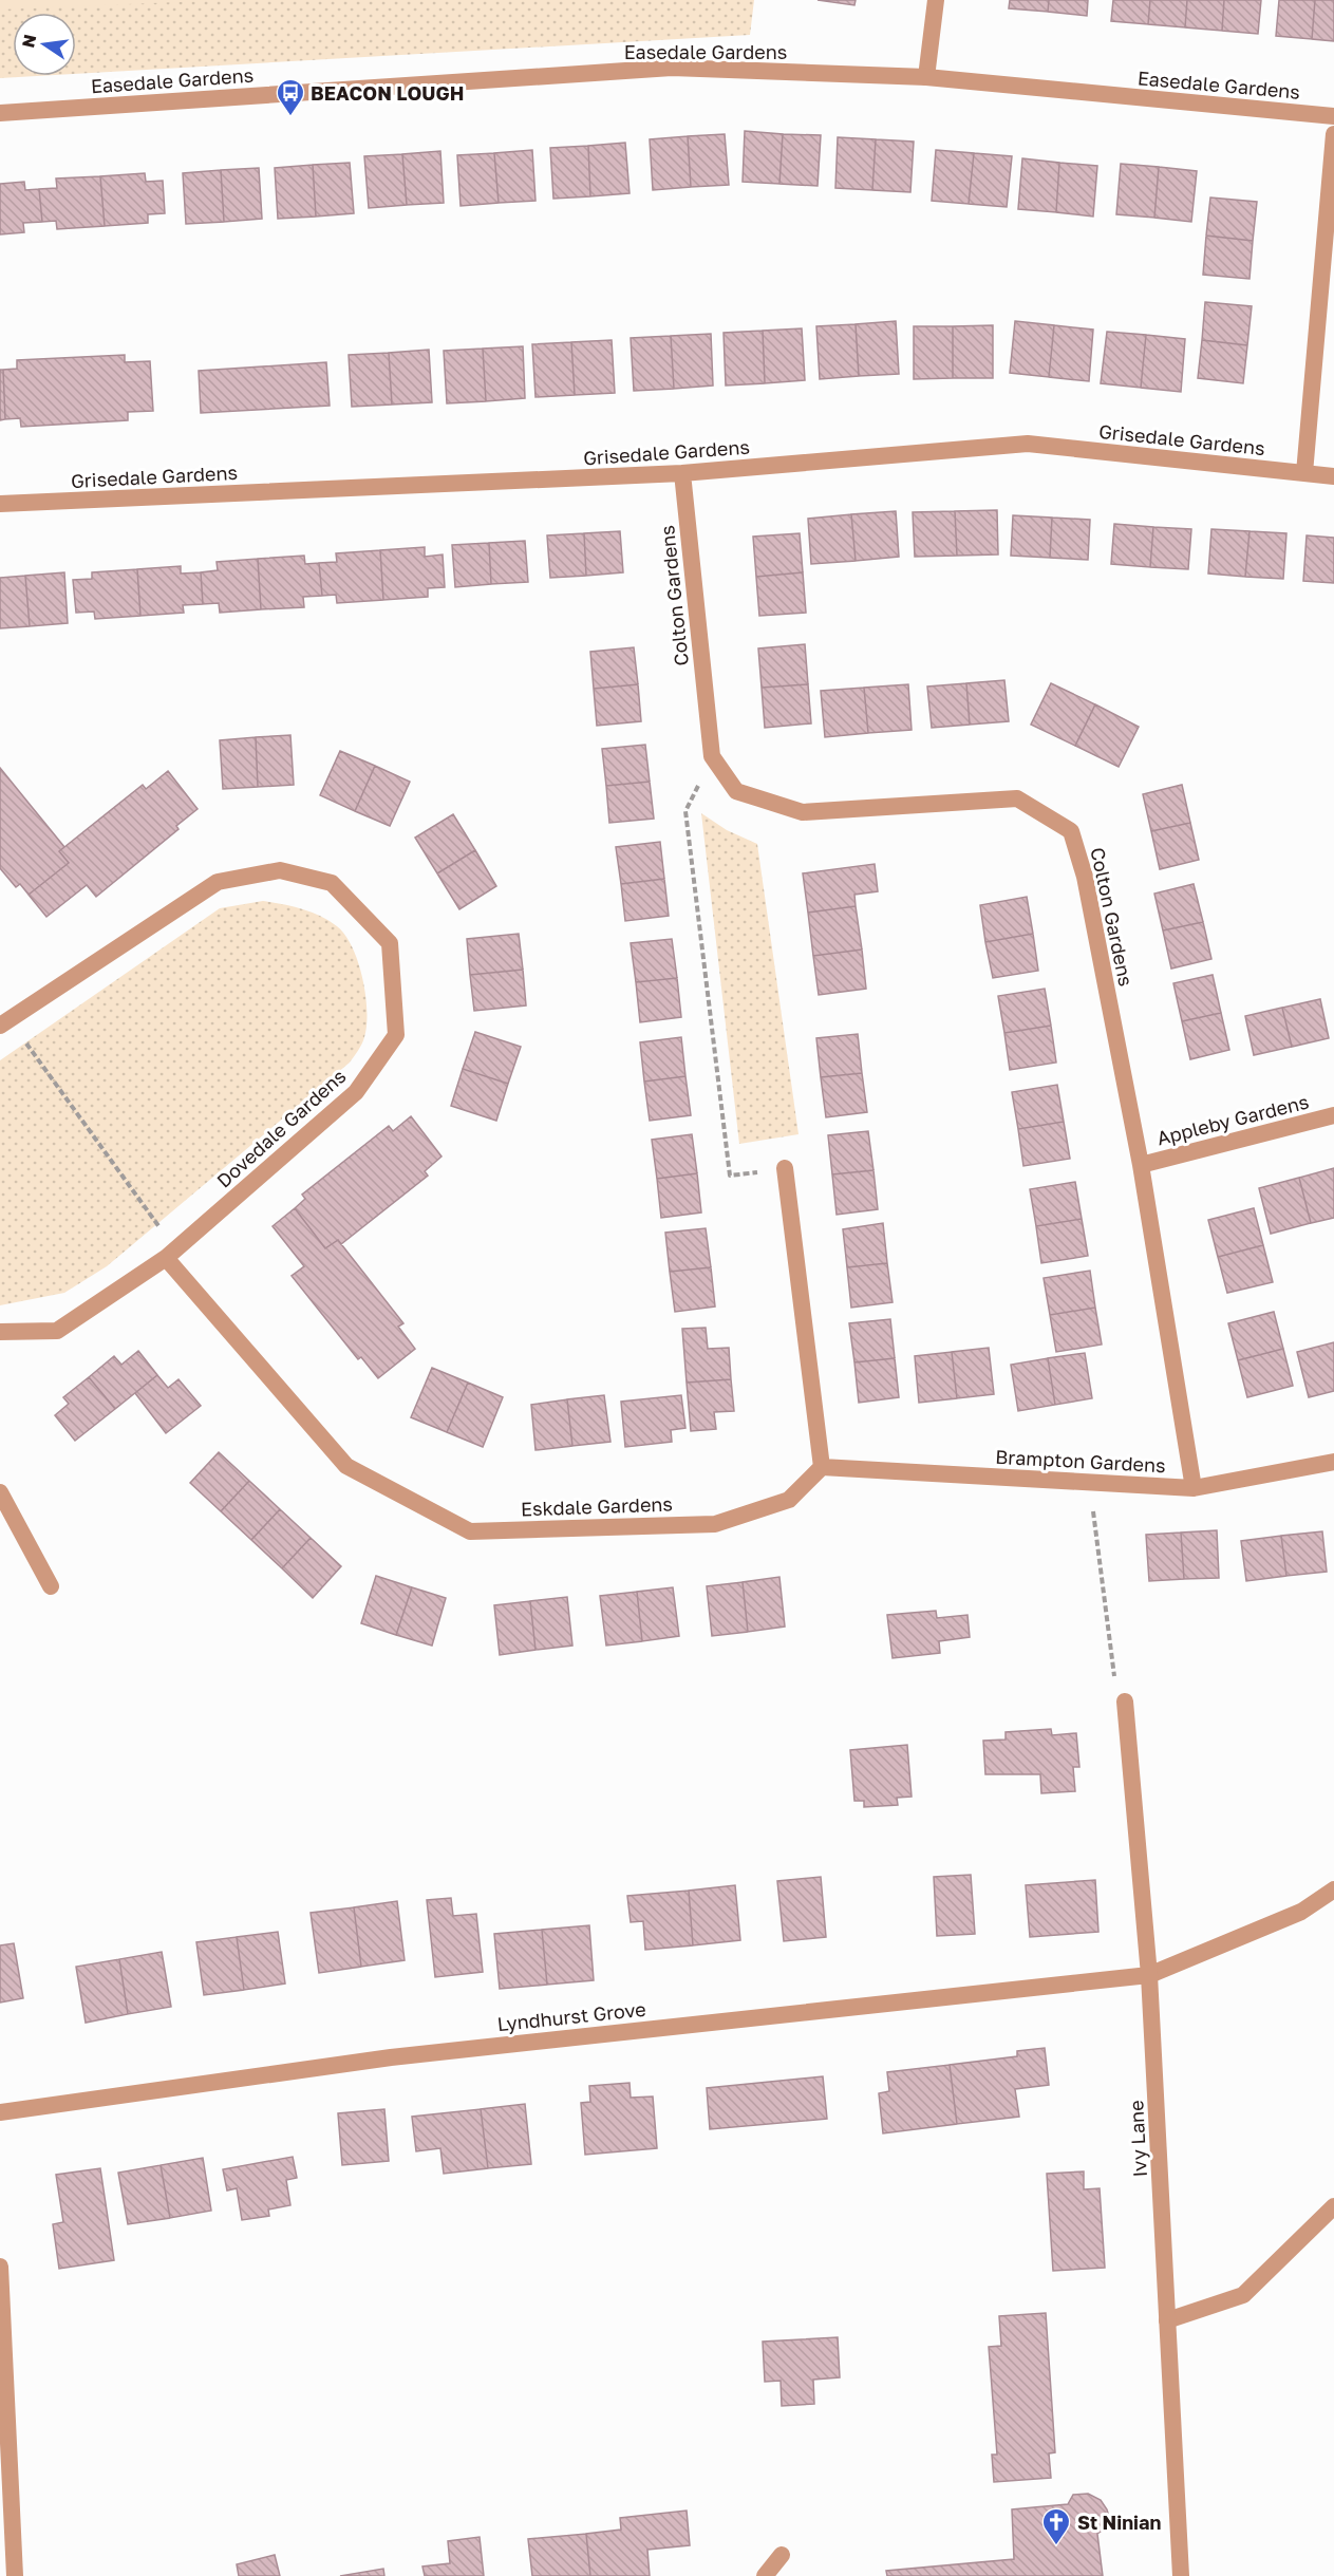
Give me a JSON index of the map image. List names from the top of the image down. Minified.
{"streets":{"street":["Easedale Gardens","Grisedale Gardens","Colton Gardens","Appleby Gardens","Dovedale Gardens","Brampton Gardens","Eskdale Gardens","Lyndhurst Grove","Ivy Lane"]},"crossings":[["Grisedale Gardens","Colton Gardens"],["Colton Gardens","Appleby Gardens"],["Colton Gardens","Brampton Gardens"],["Dovedale Gardens","Eskdale Gardens"],["Brampton Gardens","Eskdale Gardens"],["Lyndhurst Grove","Ivy Lane"]],"places":{"bus stop":["BEACON LOUGH"],"church":["St Ninian"]},"north":"left"}
